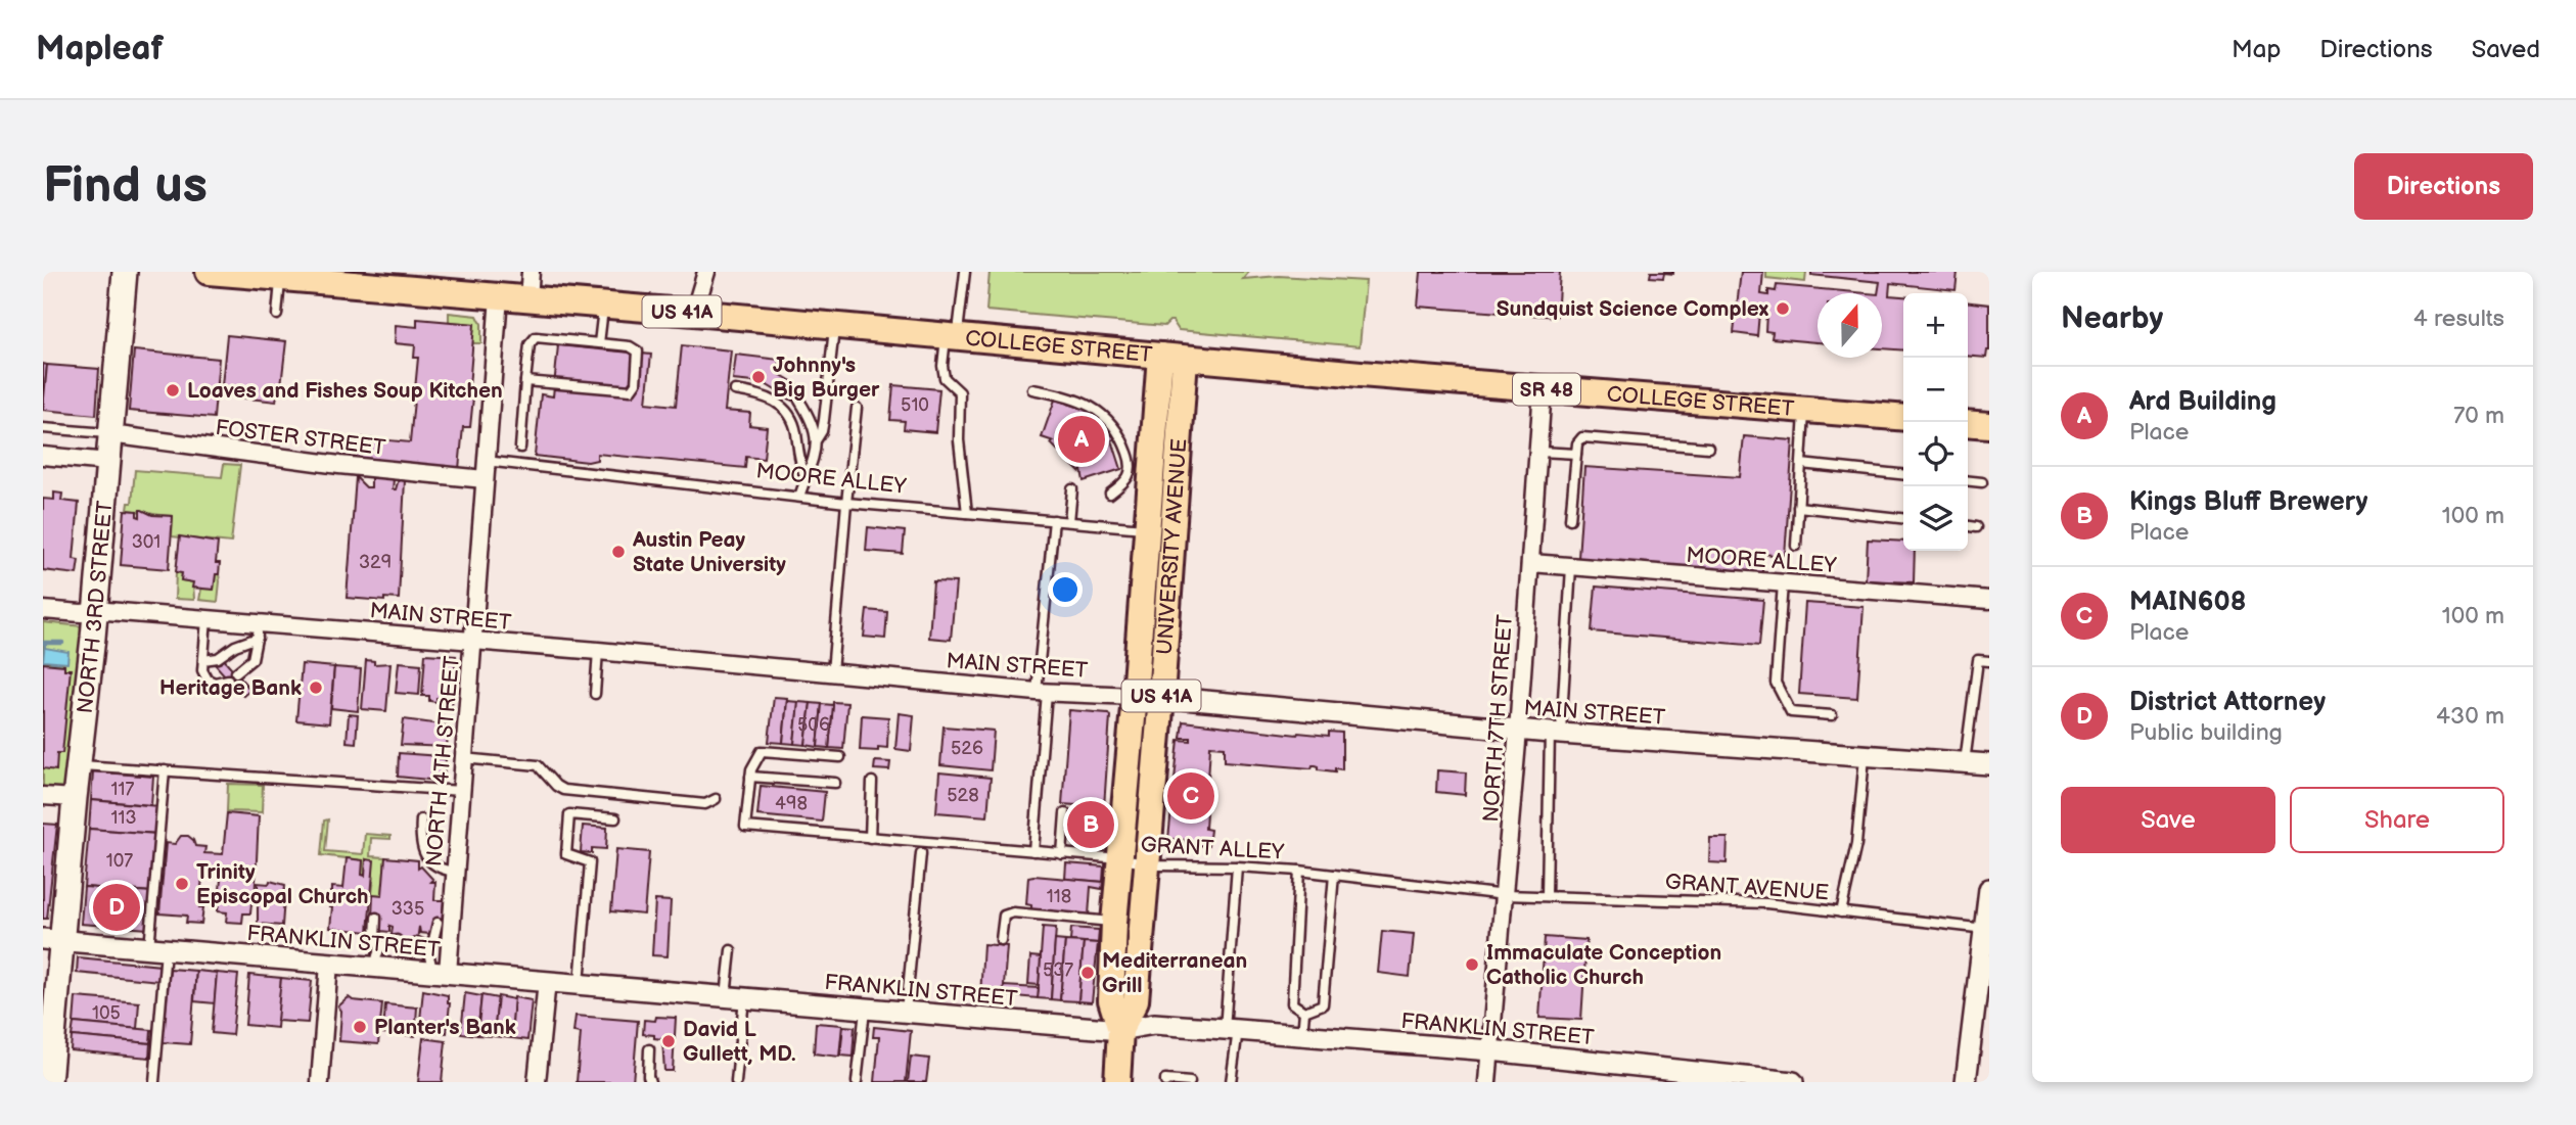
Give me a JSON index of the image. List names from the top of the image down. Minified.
{"streets":{"main road":["US 41A","COLLEGE STREET","SR 48","UNIVERSITY AVENUE","NORTH 3RD STREET"],"street":["FOSTER STREET","MOORE ALLEY","MAIN STREET","NORTH 7TH STREET","NORTH 4TH STREET","FRANKLIN STREET"],"lane":["GRANT ALLEY","GRANT AVENUE"]},"crossings":[["COLLEGE STREET","UNIVERSITY AVENUE"],["COLLEGE STREET","NORTH 7TH STREET"],["COLLEGE STREET","NORTH 4TH STREET"],["FOSTER STREET","NORTH 3RD STREET"],["FOSTER STREET","NORTH 4TH STREET"],["MOORE ALLEY","UNIVERSITY AVENUE"],["MOORE ALLEY","NORTH 7TH STREET"],["MOORE ALLEY","NORTH 4TH STREET"],["UNIVERSITY AVENUE","MAIN STREET"],["UNIVERSITY AVENUE","GRANT ALLEY"],["UNIVERSITY AVENUE","FRANKLIN STREET"],["NORTH 3RD STREET","MAIN STREET"],["NORTH 3RD STREET","FRANKLIN STREET"],["MAIN STREET","NORTH 7TH STREET"],["MAIN STREET","NORTH 4TH STREET"],["NORTH 7TH STREET","GRANT ALLEY"],["NORTH 7TH STREET","GRANT AVENUE"],["NORTH 7TH STREET","FRANKLIN STREET"],["NORTH 4TH STREET","FRANKLIN STREET"],["GRANT ALLEY","GRANT AVENUE"]],"places":["Sundquist Science Complex","Johnny's Big Burger","Loaves and Fishes Soup Kitchen","Austin Peay State University","Heritage Bank","Trinity Episcopal Church","Immaculate Conception Catholic Church","Mediterranean Grill","Planter's Bank","David L Gullett, MD."],"house_numbers":["510","301","329","506","526","117","528","498","113","107","118","335","537","105"],"north":"top","page":{"header":"Mapleaf","nav":["Map","Directions","Saved"],"buttons":["Directions",["Save","Share"]],"title":"Find us","heading":["Nearby","4 results"],"map_buttons":["+","−"],"list":[{"mark":"A","name":"Ard Building","note":"Place","value":"70 m"},{"mark":"B","name":"Kings Bluff Brewery","note":"Place","value":"100 m"},{"mark":"C","name":"MAIN608","note":"Place","value":"100 m"},{"mark":"D","name":"District Attorney","note":"Public building","value":"430 m"}],"pins":["A","C","B","D"]}}
